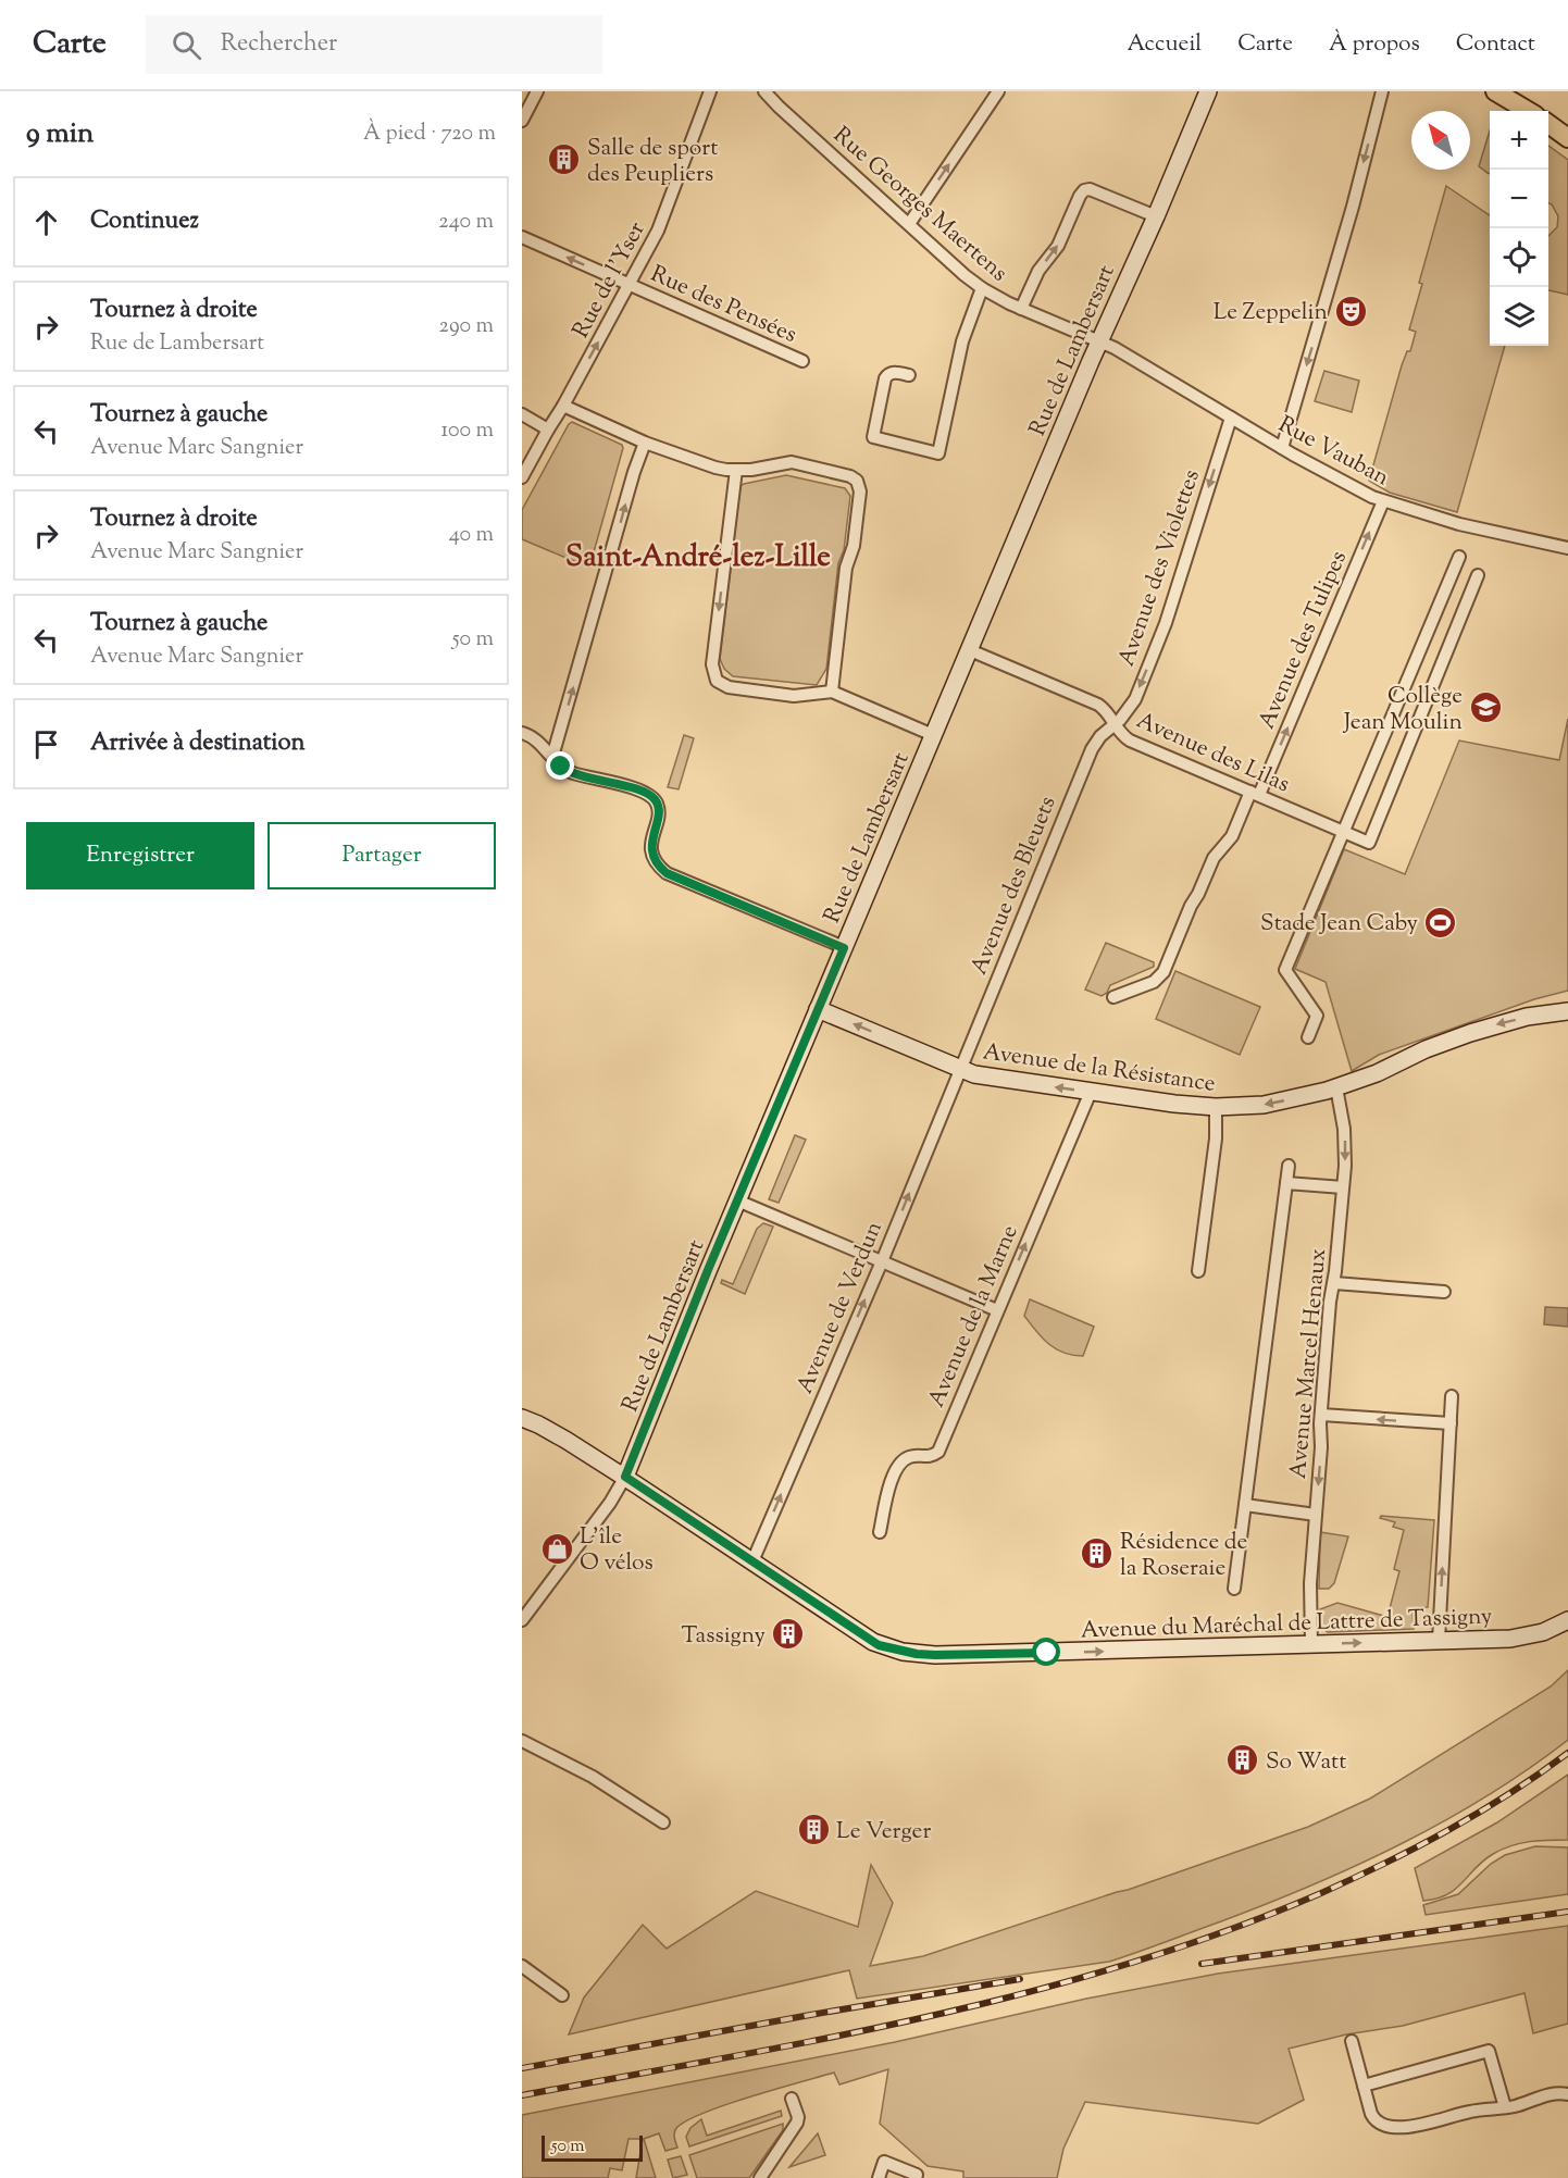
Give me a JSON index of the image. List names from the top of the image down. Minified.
{"streets":{"main road":["Rue de Lambersart","Avenue de la Résistance","Avenue du Maréchal de Lattre de Tassigny"],"street":["Rue Georges Maertens","Rue de l'Yser","Rue des Pensées","Rue Vauban","Avenue des Violettes","Avenue des Tulipes","Avenue des Lilas","Avenue des Bleuets","Avenue de Verdun","Avenue de la Marne","Avenue Marcel Henaux"]},"crossings":[["Rue Georges Maertens","Rue de Lambersart"],["Rue Georges Maertens","Rue Vauban"],["Rue de l'Yser","Rue des Pensées"],["Rue de Lambersart","Rue Vauban"],["Rue de Lambersart","Avenue des Lilas"],["Rue de Lambersart","Avenue de la Résistance"],["Rue de Lambersart","Avenue du Maréchal de Lattre de Tassigny"],["Rue Vauban","Avenue des Violettes"],["Rue Vauban","Avenue des Tulipes"],["Avenue des Violettes","Avenue des Lilas"],["Avenue des Violettes","Avenue des Bleuets"],["Avenue des Tulipes","Avenue des Lilas"],["Avenue des Lilas","Avenue des Bleuets"],["Avenue des Bleuets","Avenue de la Résistance"],["Avenue des Bleuets","Avenue de Verdun"],["Avenue de la Résistance","Avenue de Verdun"],["Avenue de la Résistance","Avenue de la Marne"],["Avenue de la Résistance","Avenue Marcel Henaux"],["Avenue de Verdun","Avenue du Maréchal de Lattre de Tassigny"],["Avenue Marcel Henaux","Avenue du Maréchal de Lattre de Tassigny"]],"one_way":["Rue des Pensées","Avenue des Violettes","Avenue de la Résistance","Avenue de Verdun","Avenue de la Marne","Avenue du Maréchal de Lattre de Tassigny"],"districts":["Saint-André-lez-Lille"],"places":{"building":["Salle de sport des Peupliers","Résidence de la Roseraie","Tassigny","So Watt","Le Verger"],"theatre":["Le Zeppelin"],"school or university":["Collège Jean Moulin"],"sports":["Stade Jean Caby"],"shop":["L'île O vélos"]},"scale_bar":"50 m","north":"top left","page":{"header":"Carte","search":"Rechercher","nav":["Accueil","Carte","À propos","Contact"],"heading":["9 min","À pied · 720 m"],"map_buttons":["+","−"],"list":[["Continuez","240 m"],["Tournez à droite","Rue de Lambersart","290 m"],["Tournez à gauche","Avenue Marc Sangnier","100 m"],["Tournez à droite","Avenue Marc Sangnier","40 m"],["Tournez à gauche","Avenue Marc Sangnier","50 m"],"Arrivée à destination"],"buttons":["Enregistrer","Partager"],"scale":"50 m"}}
